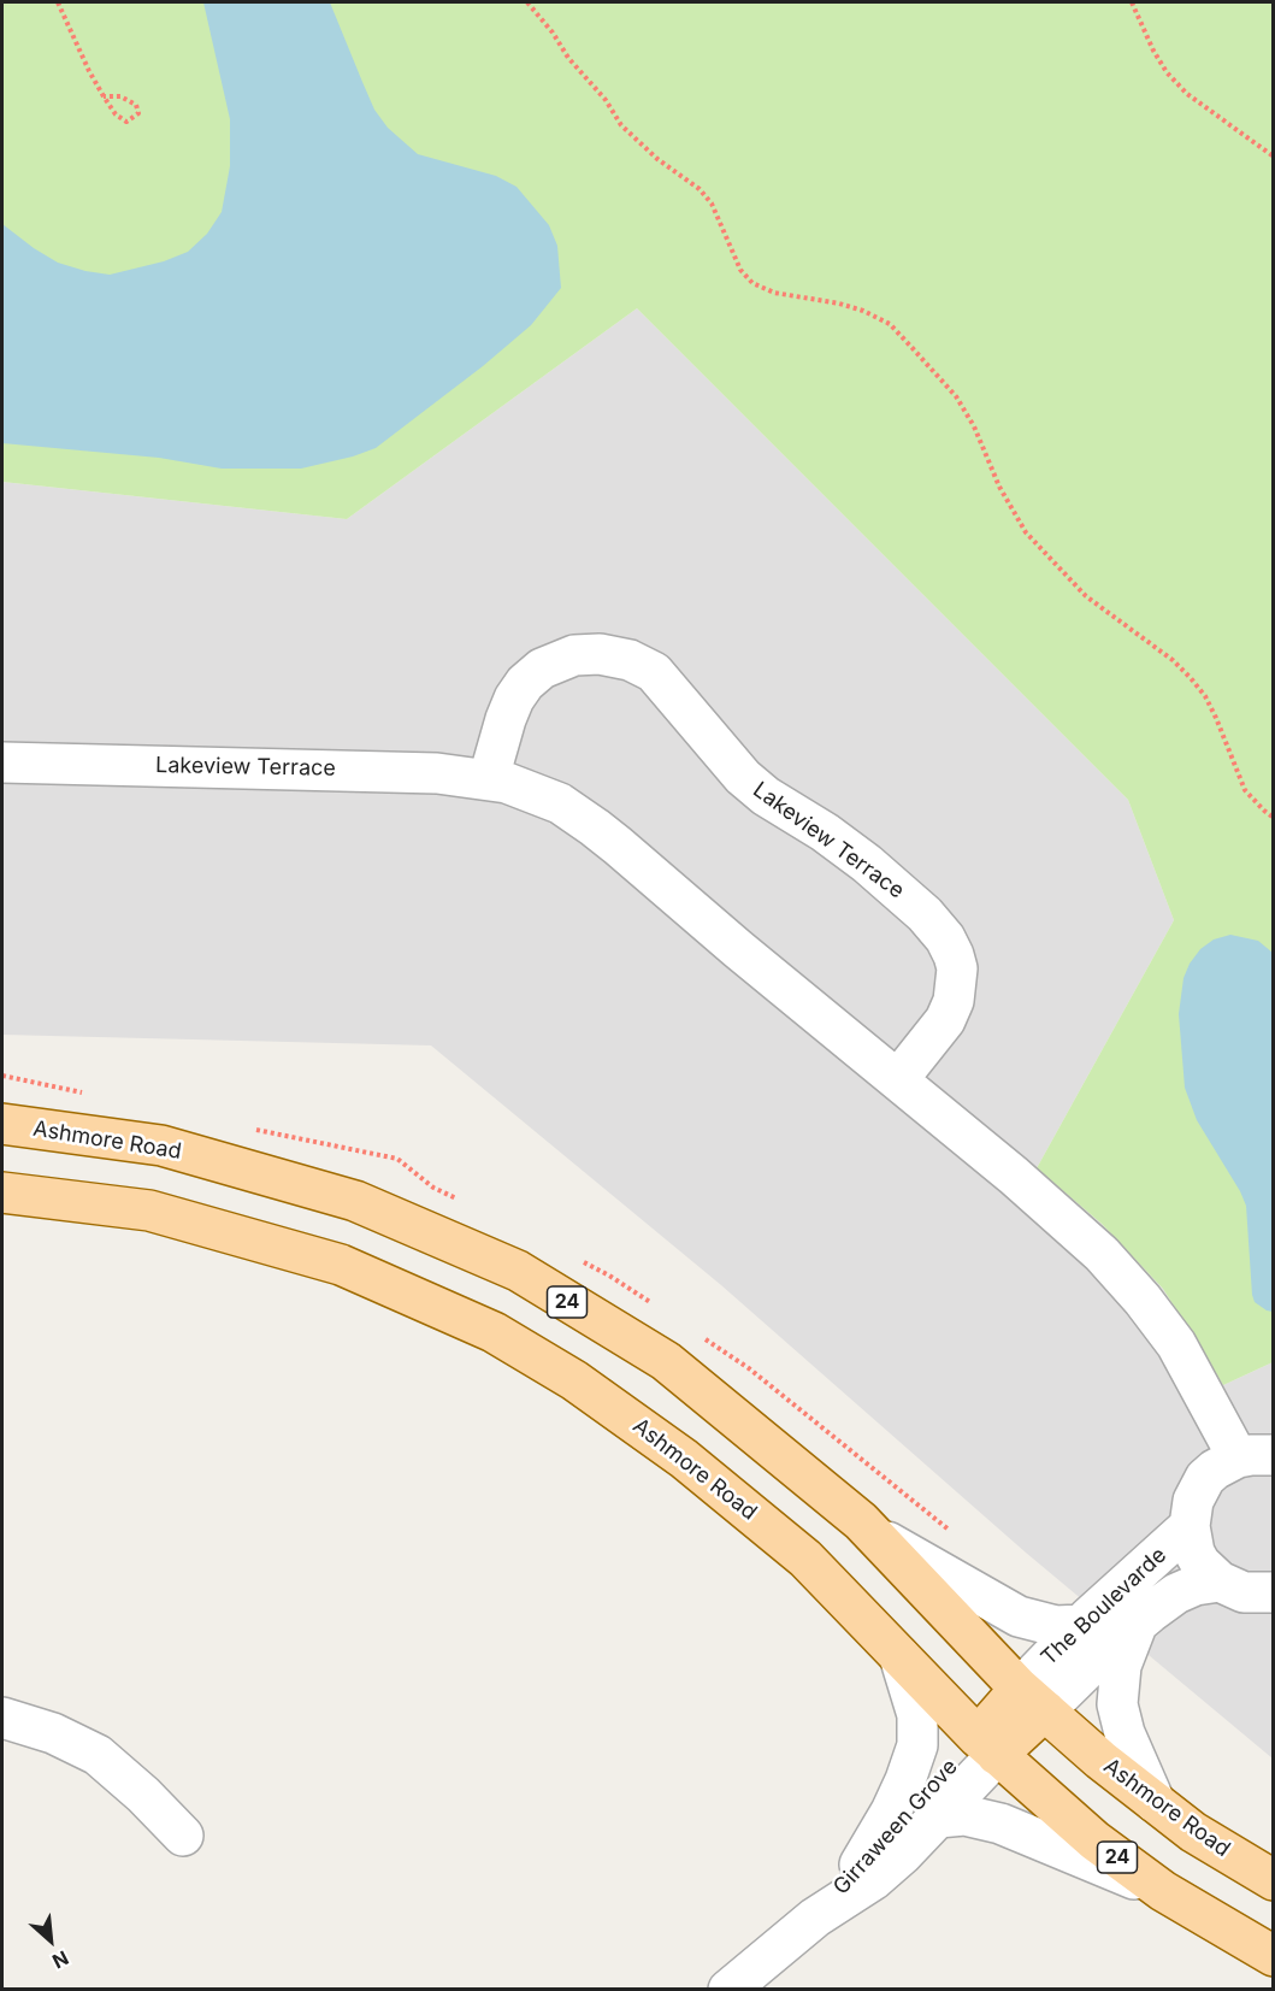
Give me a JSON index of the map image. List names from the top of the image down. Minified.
{"streets":{"main road":["Ashmore Road","24"],"street":["Lakeview Terrace","The Boulevarde","Girraween Grove"]},"crossings":[["Ashmore Road","The Boulevarde"],["Ashmore Road","Girraween Grove"]],"north":"bottom right"}
